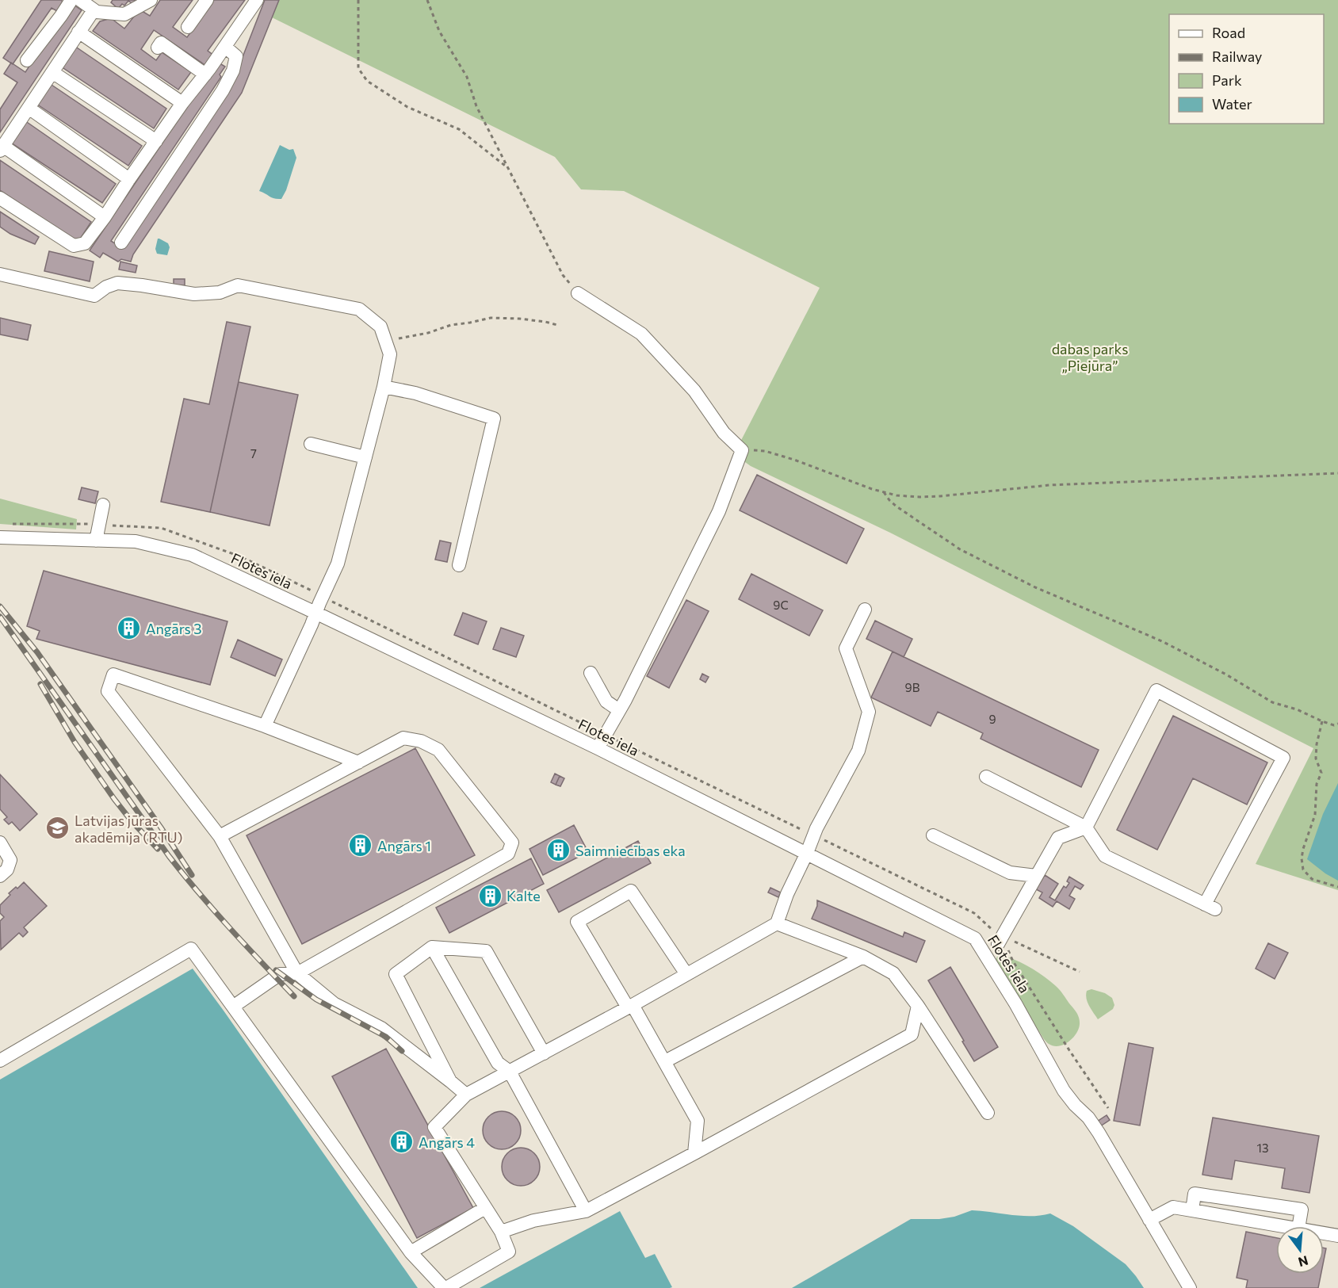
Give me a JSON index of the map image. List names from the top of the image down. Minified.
{"streets":{"street":["Flotes iela"]},"parks":["dabas parks „Piejūra”"],"places":{"building":["Angārs 3","Angārs 1","Saimniecības eka","Kalte","Angārs 4"],"school or university":["Latvijas jūras akadēmija (RTU)"]},"house_numbers":["7","9C","9B","9","13"],"legend":["Road","Railway","Park","Water"],"north":"bottom"}
